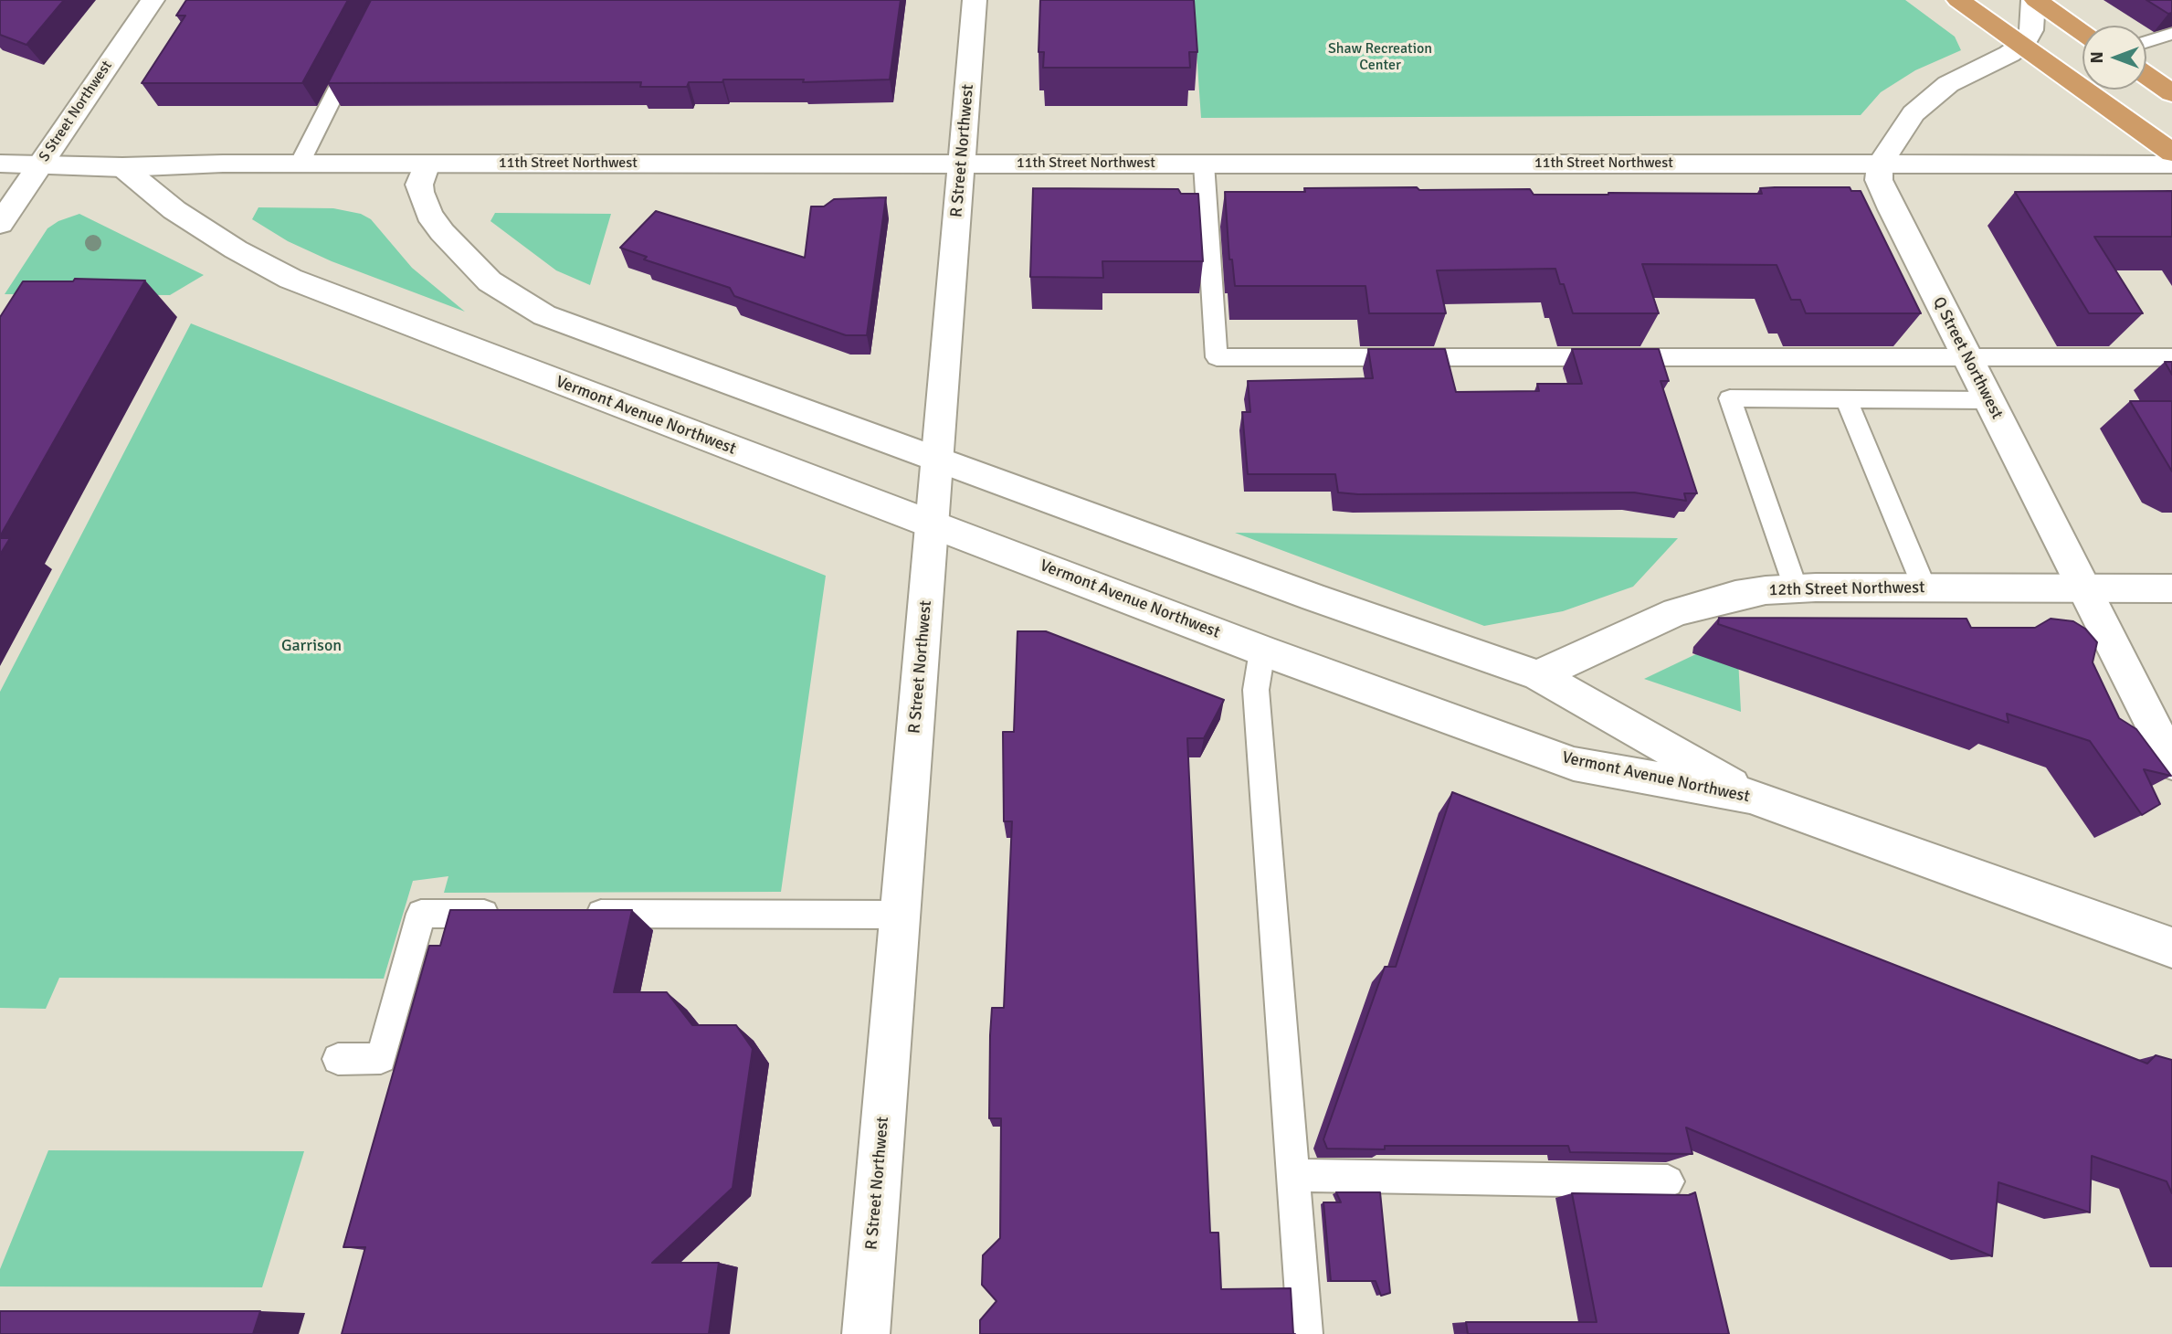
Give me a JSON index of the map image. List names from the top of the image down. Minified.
{"streets":{"main road":["S Street Northwest","R Street Northwest","11th Street Northwest","Q Street Northwest","Vermont Avenue Northwest","12th Street Northwest"]},"crossings":[["S Street Northwest","11th Street Northwest"],["R Street Northwest","11th Street Northwest"],["R Street Northwest","Vermont Avenue Northwest"],["11th Street Northwest","Q Street Northwest"],["11th Street Northwest","Vermont Avenue Northwest"],["Q Street Northwest","12th Street Northwest"]],"parks":["Shaw Recreation Center","Garrison"],"north":"left"}
